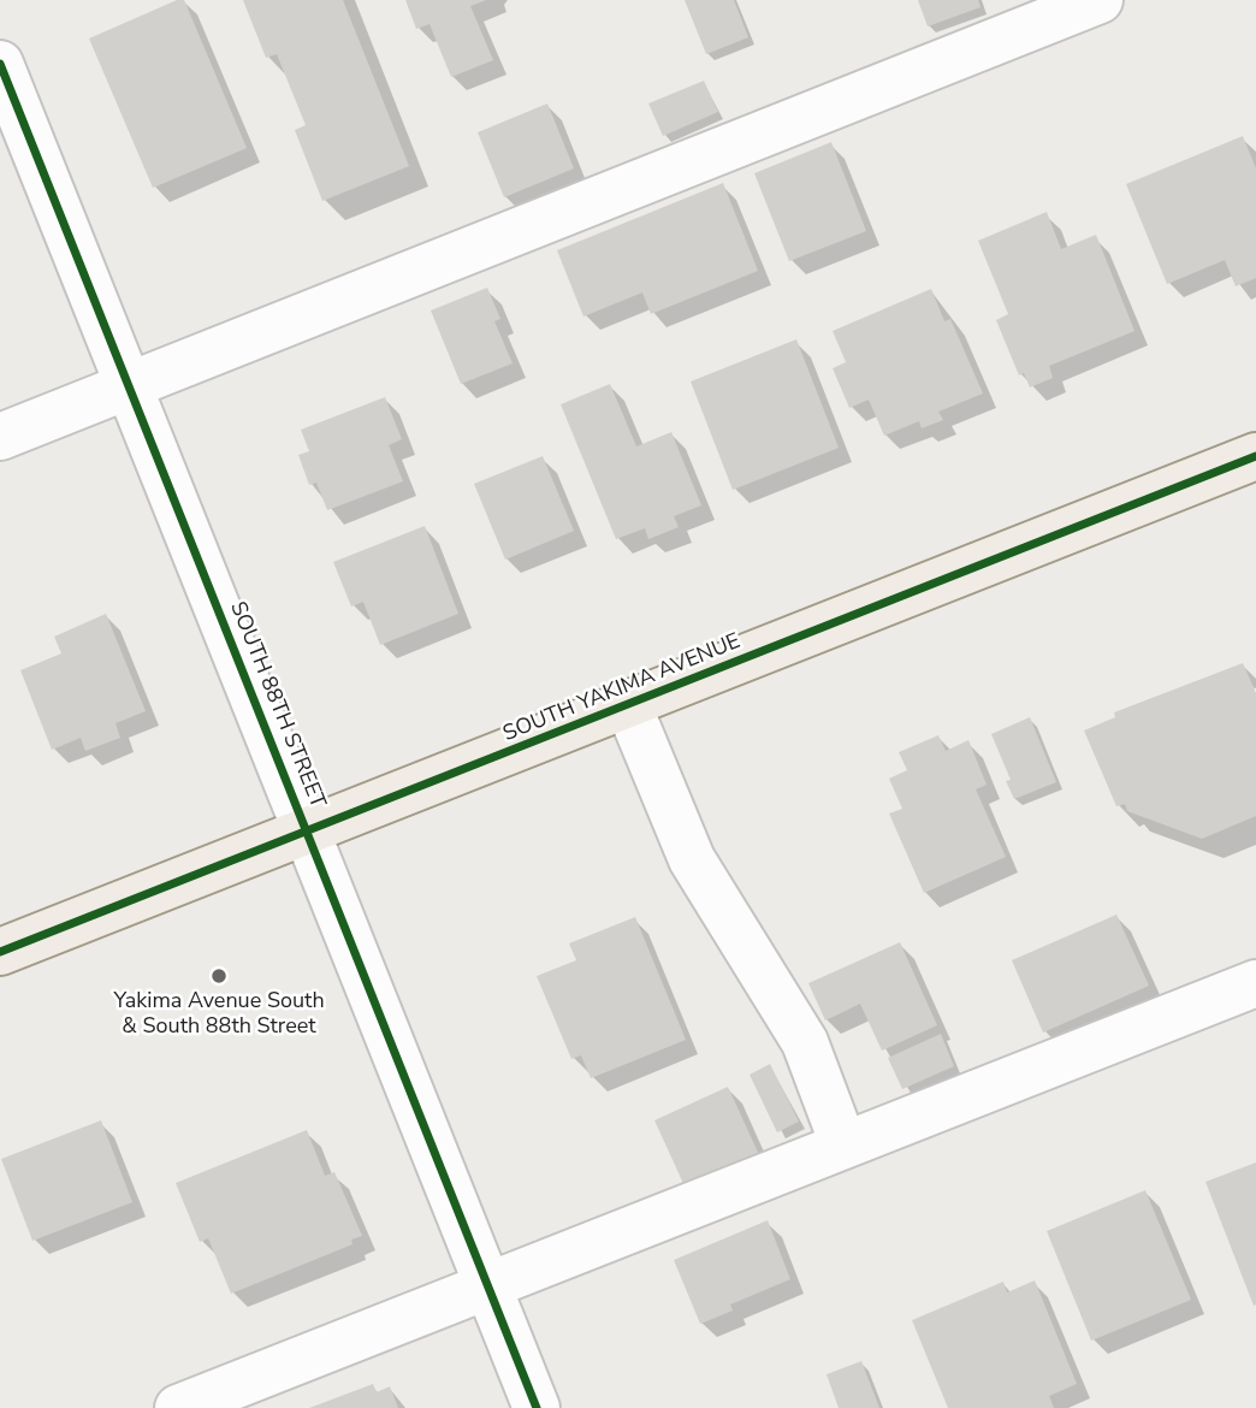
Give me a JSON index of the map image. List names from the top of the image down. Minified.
{"streets":{"main road":["SOUTH YAKIMA AVENUE"],"street":["SOUTH 88TH STREET"]},"crossings":[["SOUTH YAKIMA AVENUE","SOUTH 88TH STREET"]],"places":["Yakima Avenue South & South 88th Street"]}
